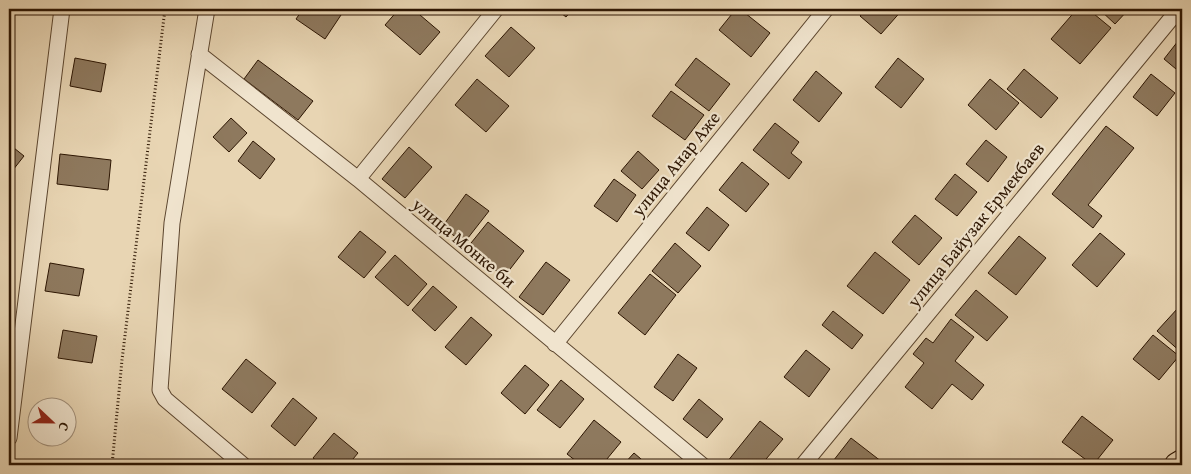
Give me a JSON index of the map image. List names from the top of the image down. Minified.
{"streets":{"street":["улица Анар Аже","улица Байузак Ермекбаев","улица Монке би"]},"crossings":[["улица Анар Аже","улица Монке би"]],"north":"right"}
